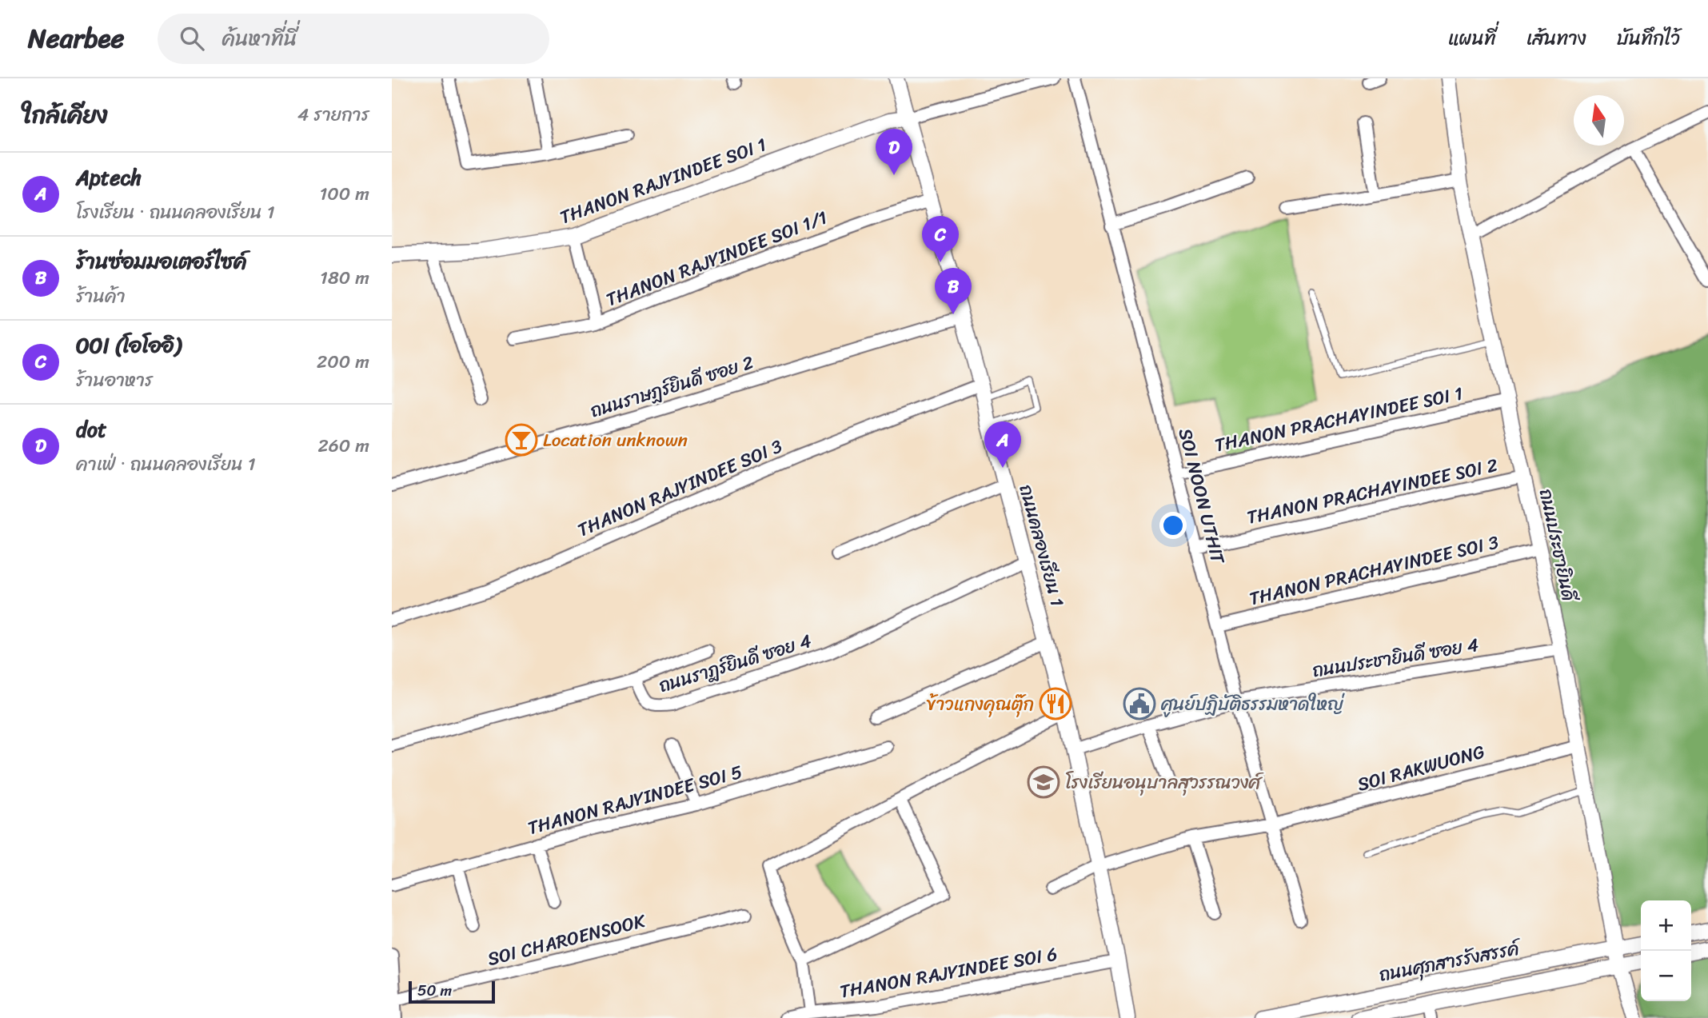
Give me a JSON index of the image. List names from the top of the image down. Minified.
{"streets":{"street":["THANON RAJYINDEE SOI 1","THANON RAJYINDEE SOI 1/1","ถนนราษฏร์ยินดี ซอย 2","THANON PRACHAYINDEE SOI 1","THANON RAJYINDEE SOI 3","THANON PRACHAYINDEE SOI 2","SOI NOON UTHIT","ถนนประชายินดี","ถนนคลองเรียน 1","THANON PRACHAYINDEE SOI 3","ถนนประชายินดี ซอย 4","ถนนราฎร์ยินดี ซอย 4","SOI RAKWUONG","THANON RAJYINDEE SOI 5","SOI CHAROENSOOK","ถนนศุภสารรังสรรค์","THANON RAJYINDEE SOI 6"]},"crossings":[["THANON RAJYINDEE SOI 1","ถนนคลองเรียน 1"],["THANON RAJYINDEE SOI 1/1","ถนนคลองเรียน 1"],["ถนนราษฏร์ยินดี ซอย 2","ถนนคลองเรียน 1"],["THANON PRACHAYINDEE SOI 1","SOI NOON UTHIT"],["THANON PRACHAYINDEE SOI 1","ถนนประชายินดี"],["THANON RAJYINDEE SOI 3","ถนนคลองเรียน 1"],["THANON PRACHAYINDEE SOI 2","SOI NOON UTHIT"],["THANON PRACHAYINDEE SOI 2","ถนนประชายินดี"],["SOI NOON UTHIT","THANON PRACHAYINDEE SOI 3"],["SOI NOON UTHIT","ถนนประชายินดี ซอย 4"],["SOI NOON UTHIT","SOI RAKWUONG"],["ถนนประชายินดี","THANON PRACHAYINDEE SOI 3"],["ถนนประชายินดี","ถนนประชายินดี ซอย 4"],["ถนนประชายินดี","SOI RAKWUONG"],["ถนนประชายินดี","ถนนศุภสารรังสรรค์"],["ถนนคลองเรียน 1","ถนนประชายินดี ซอย 4"],["ถนนคลองเรียน 1","ถนนราฎร์ยินดี ซอย 4"],["ถนนคลองเรียน 1","SOI RAKWUONG"],["ถนนคลองเรียน 1","THANON RAJYINDEE SOI 6"]],"places":{"bar":["Location unknown"],"restaurant":["ข้าวแกงคุณตุ๊ก"],"public building":["ศูนย์ปฏิบัติธรรมหาดใหญ่"],"school or university":["โรงเรียนอนุบาลสุวรรณวงศ์"]},"scale_bar":"50 m","north":"top","page":{"header":"Nearbee","search":"ค้นหาที่นี่","nav":["แผนที่","เส้นทาง","บันทึกไว้"],"heading":["ใกล้เคียง","4 รายการ"],"pins":["D","C","B","A"],"list":[{"mark":"A","name":"Aptech","note":"โรงเรียน · ถนนคลองเรียน 1","value":"100 m"},{"mark":"B","name":"ร้านซ่อมมอเตอร์ไซค์","note":"ร้านค้า","value":"180 m"},{"mark":"C","name":"OOI (โอโออิ)","note":"ร้านอาหาร","value":"200 m"},{"mark":"D","name":"dot","note":"คาเฟ่ · ถนนคลองเรียน 1","value":"260 m"}],"map_buttons":["+","−"],"scale":"50 m"}}
